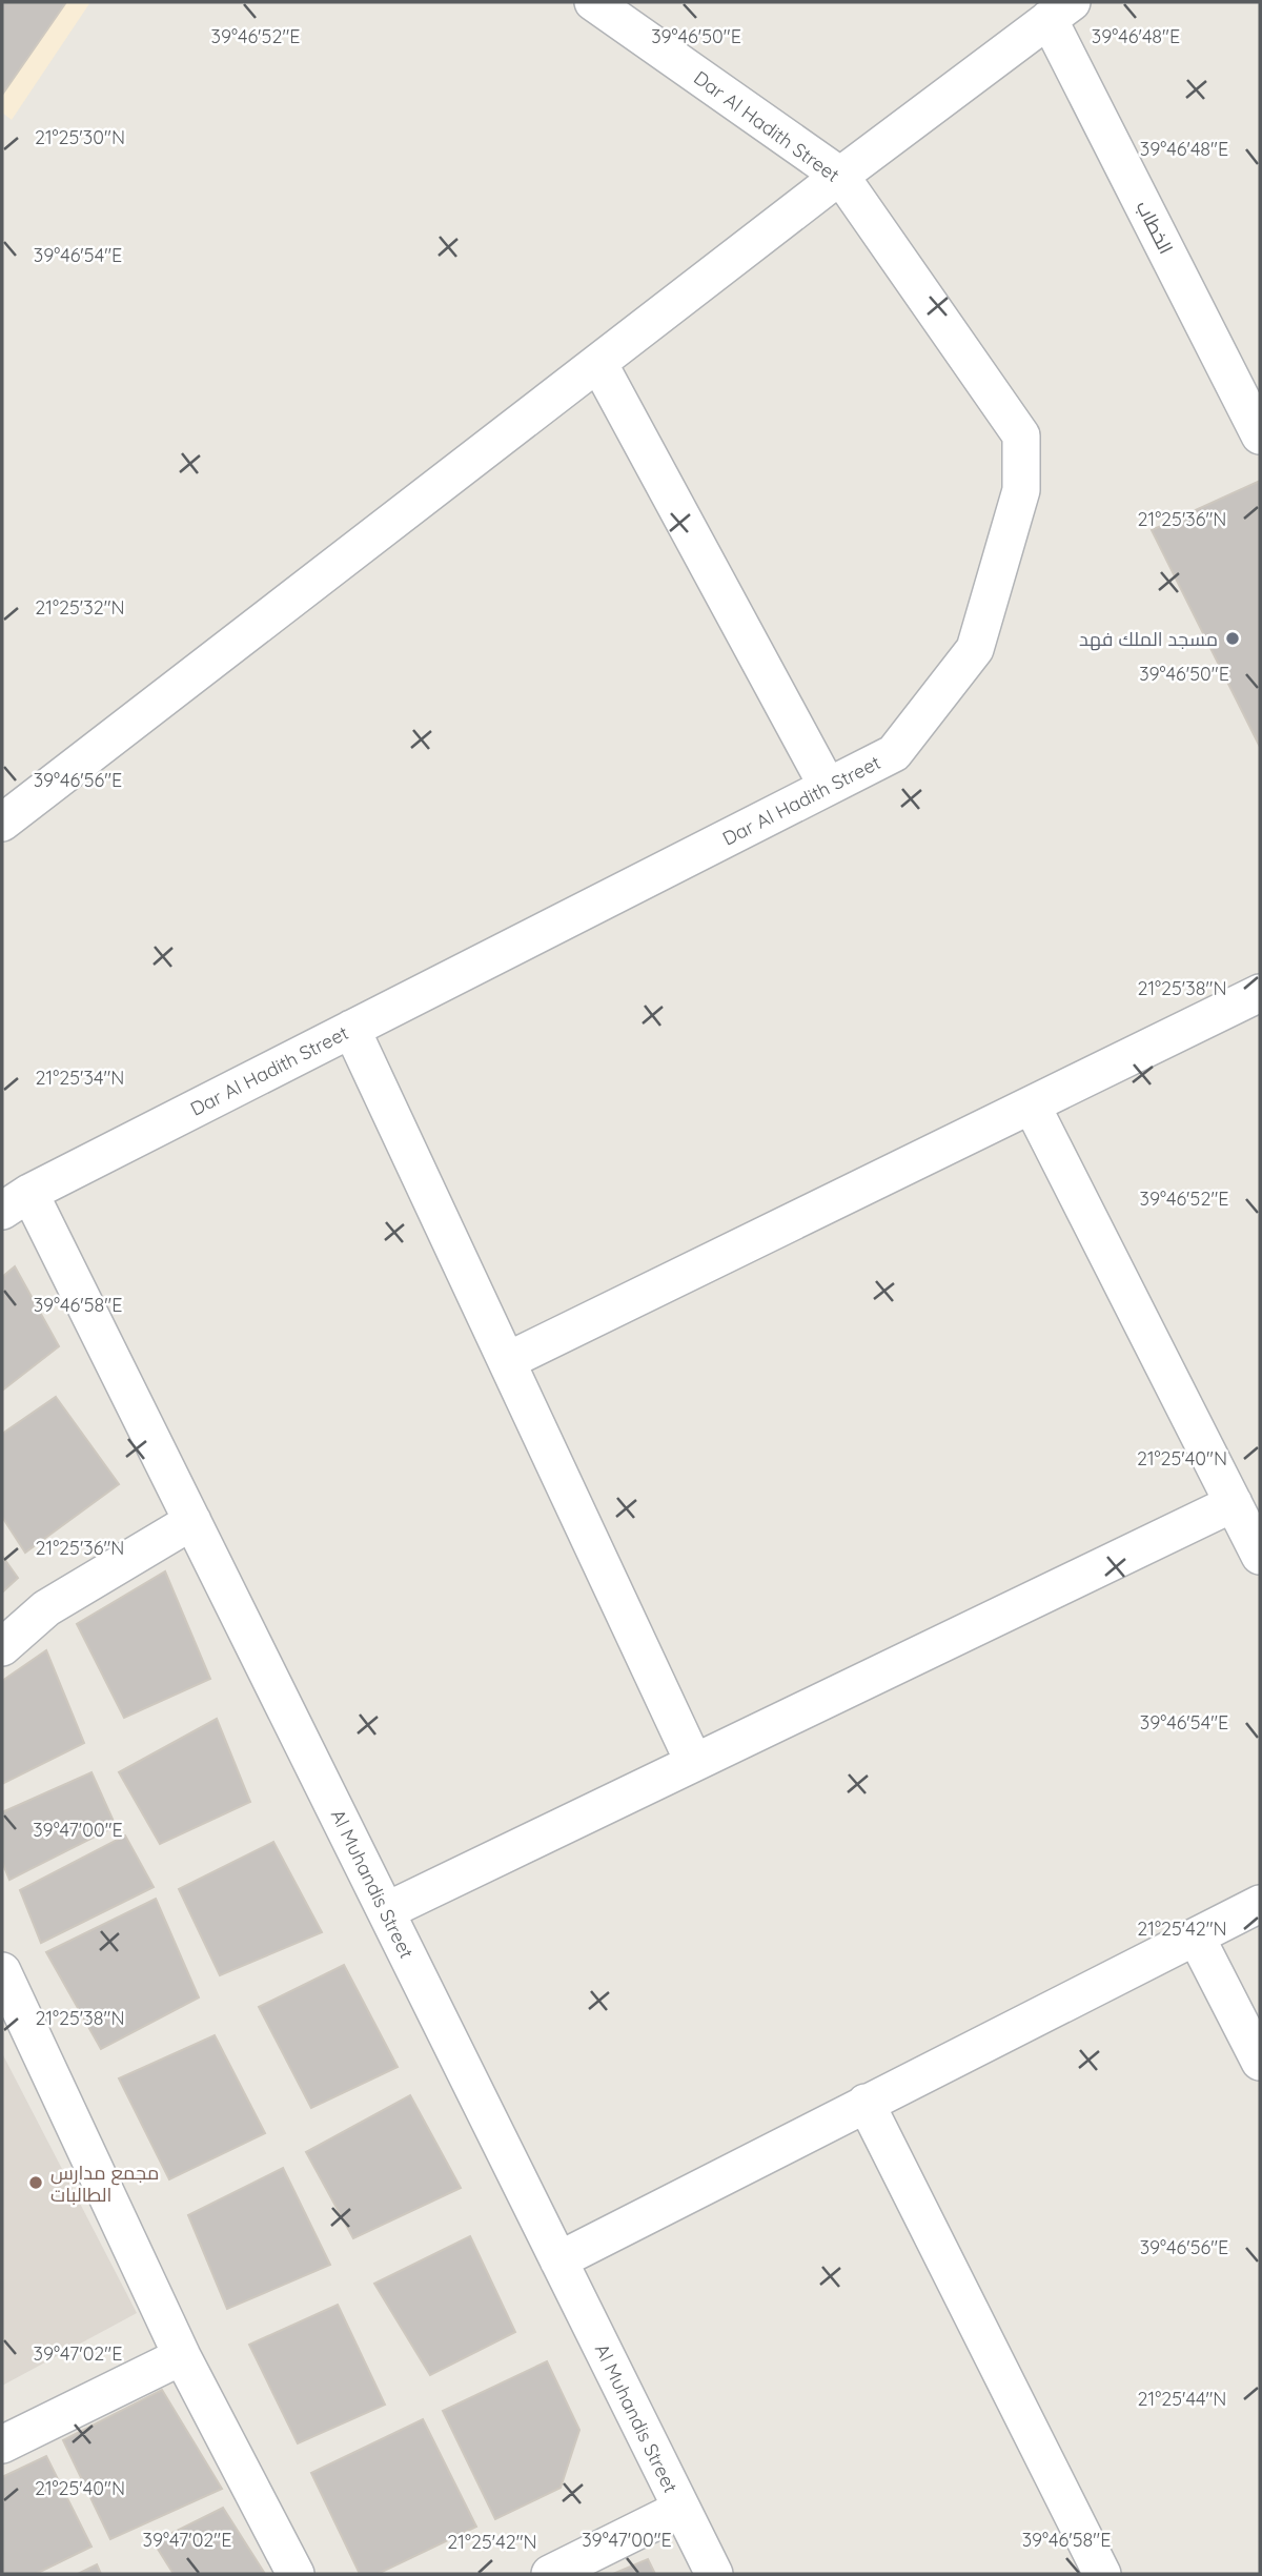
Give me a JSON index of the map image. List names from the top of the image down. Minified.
{"streets":{"street":["Dar Al Hadith Street","الخطاب","Al Muhandis Street"]},"crossings":[["Dar Al Hadith Street","Al Muhandis Street"]],"places":["مسجد الملك فهد","مجمع مدارس الطالبات"],"coordinates":["39°46'48\"E","39°46'52\"E","39°46'50\"E","21°25'30\"N","39°46'54\"E","21°25'36\"N","21°25'32\"N","39°46'56\"E","21°25'38\"N","21°25'34\"N","39°46'58\"E","21°25'40\"N","39°47'00\"E","21°25'42\"N","39°47'02\"E","21°25'44\"N"]}
